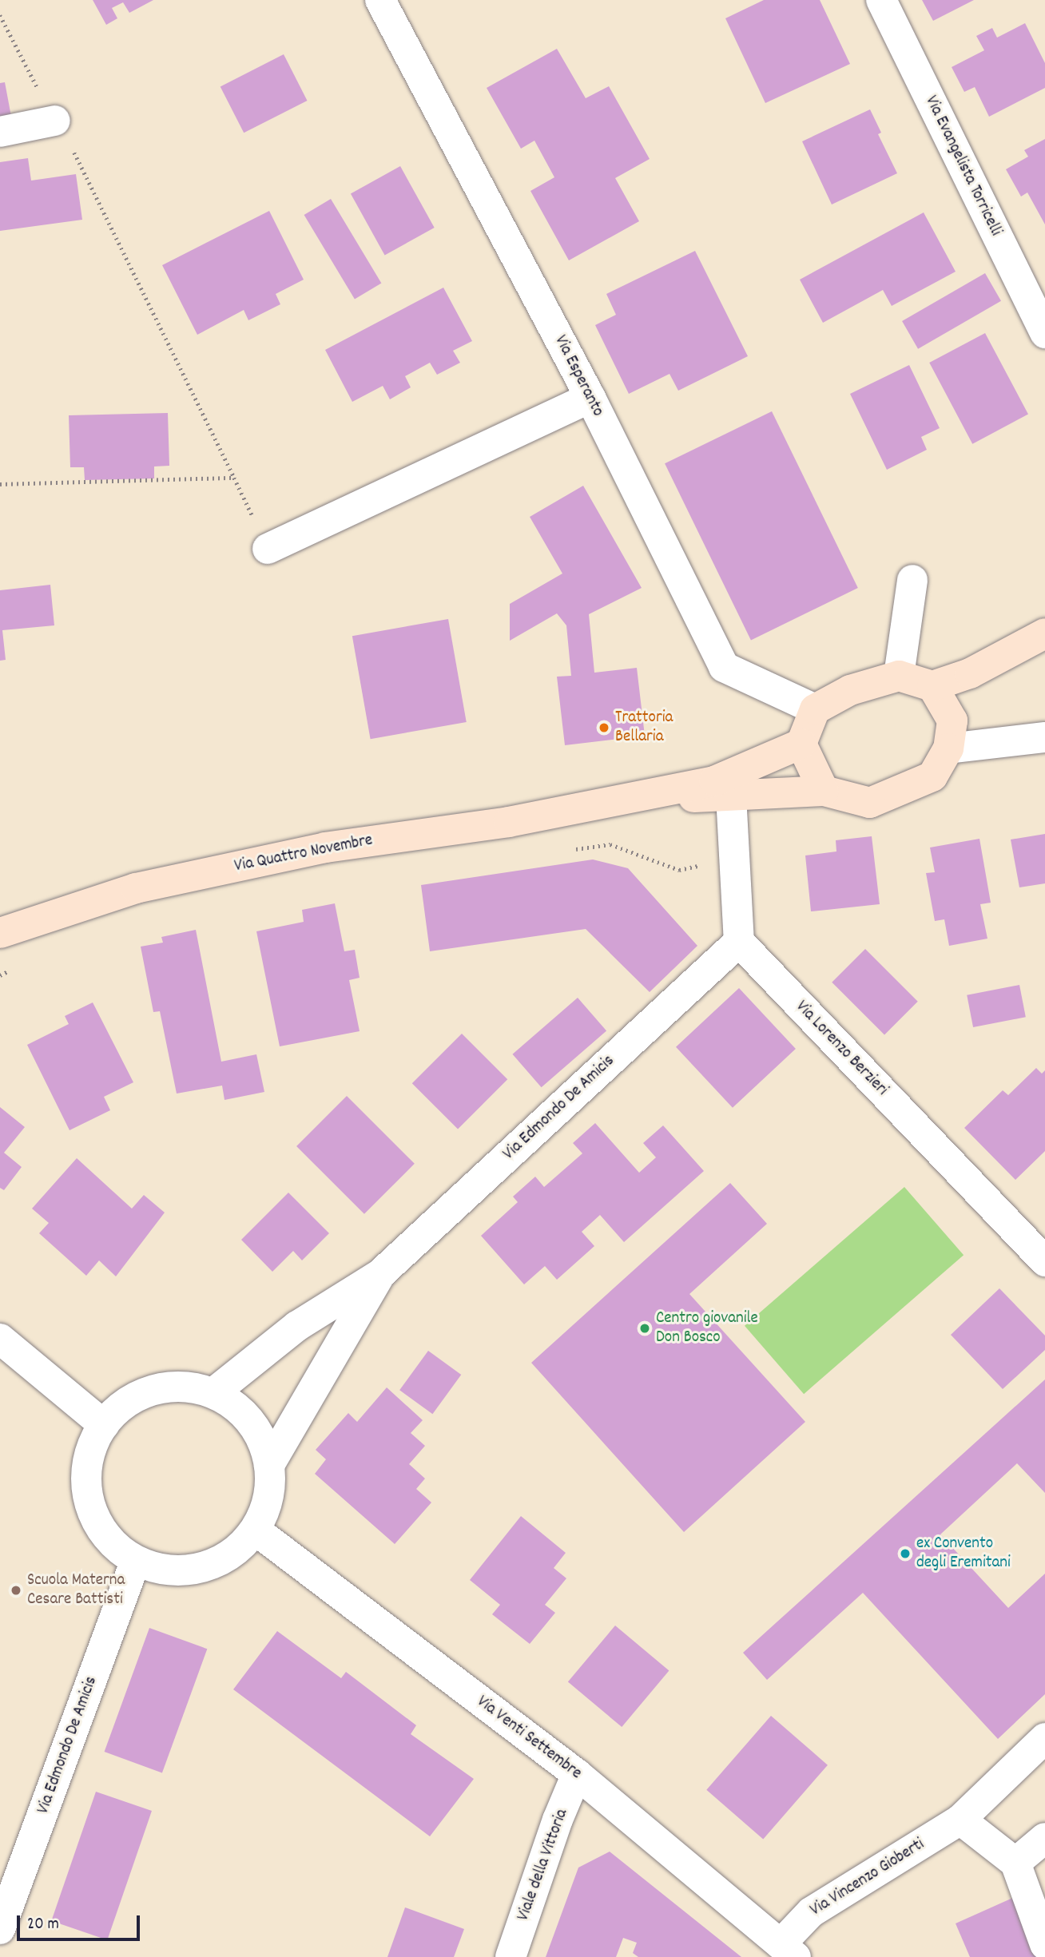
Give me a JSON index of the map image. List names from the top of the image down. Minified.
{"streets":{"main road":["Via Quattro Novembre"],"street":["Via Evangelista Torricelli","Via Esperanto","Via Lorenzo Berzieri","Via Edmondo De Amicis","Via Venti Settembre","Viale della Vittoria","Via Vincenzo Gioberti"]},"crossings":[["Via Esperanto","Via Quattro Novembre"],["Via Lorenzo Berzieri","Via Edmondo De Amicis"],["Via Edmondo De Amicis","Via Venti Settembre"],["Via Venti Settembre","Viale della Vittoria"],["Via Venti Settembre","Via Vincenzo Gioberti"]],"places":["Trattoria Bellaria","Centro giovanile Don Bosco","ex Convento degli Eremitani","Scuola Materna Cesare Battisti"],"scale_bar":"20 m"}
